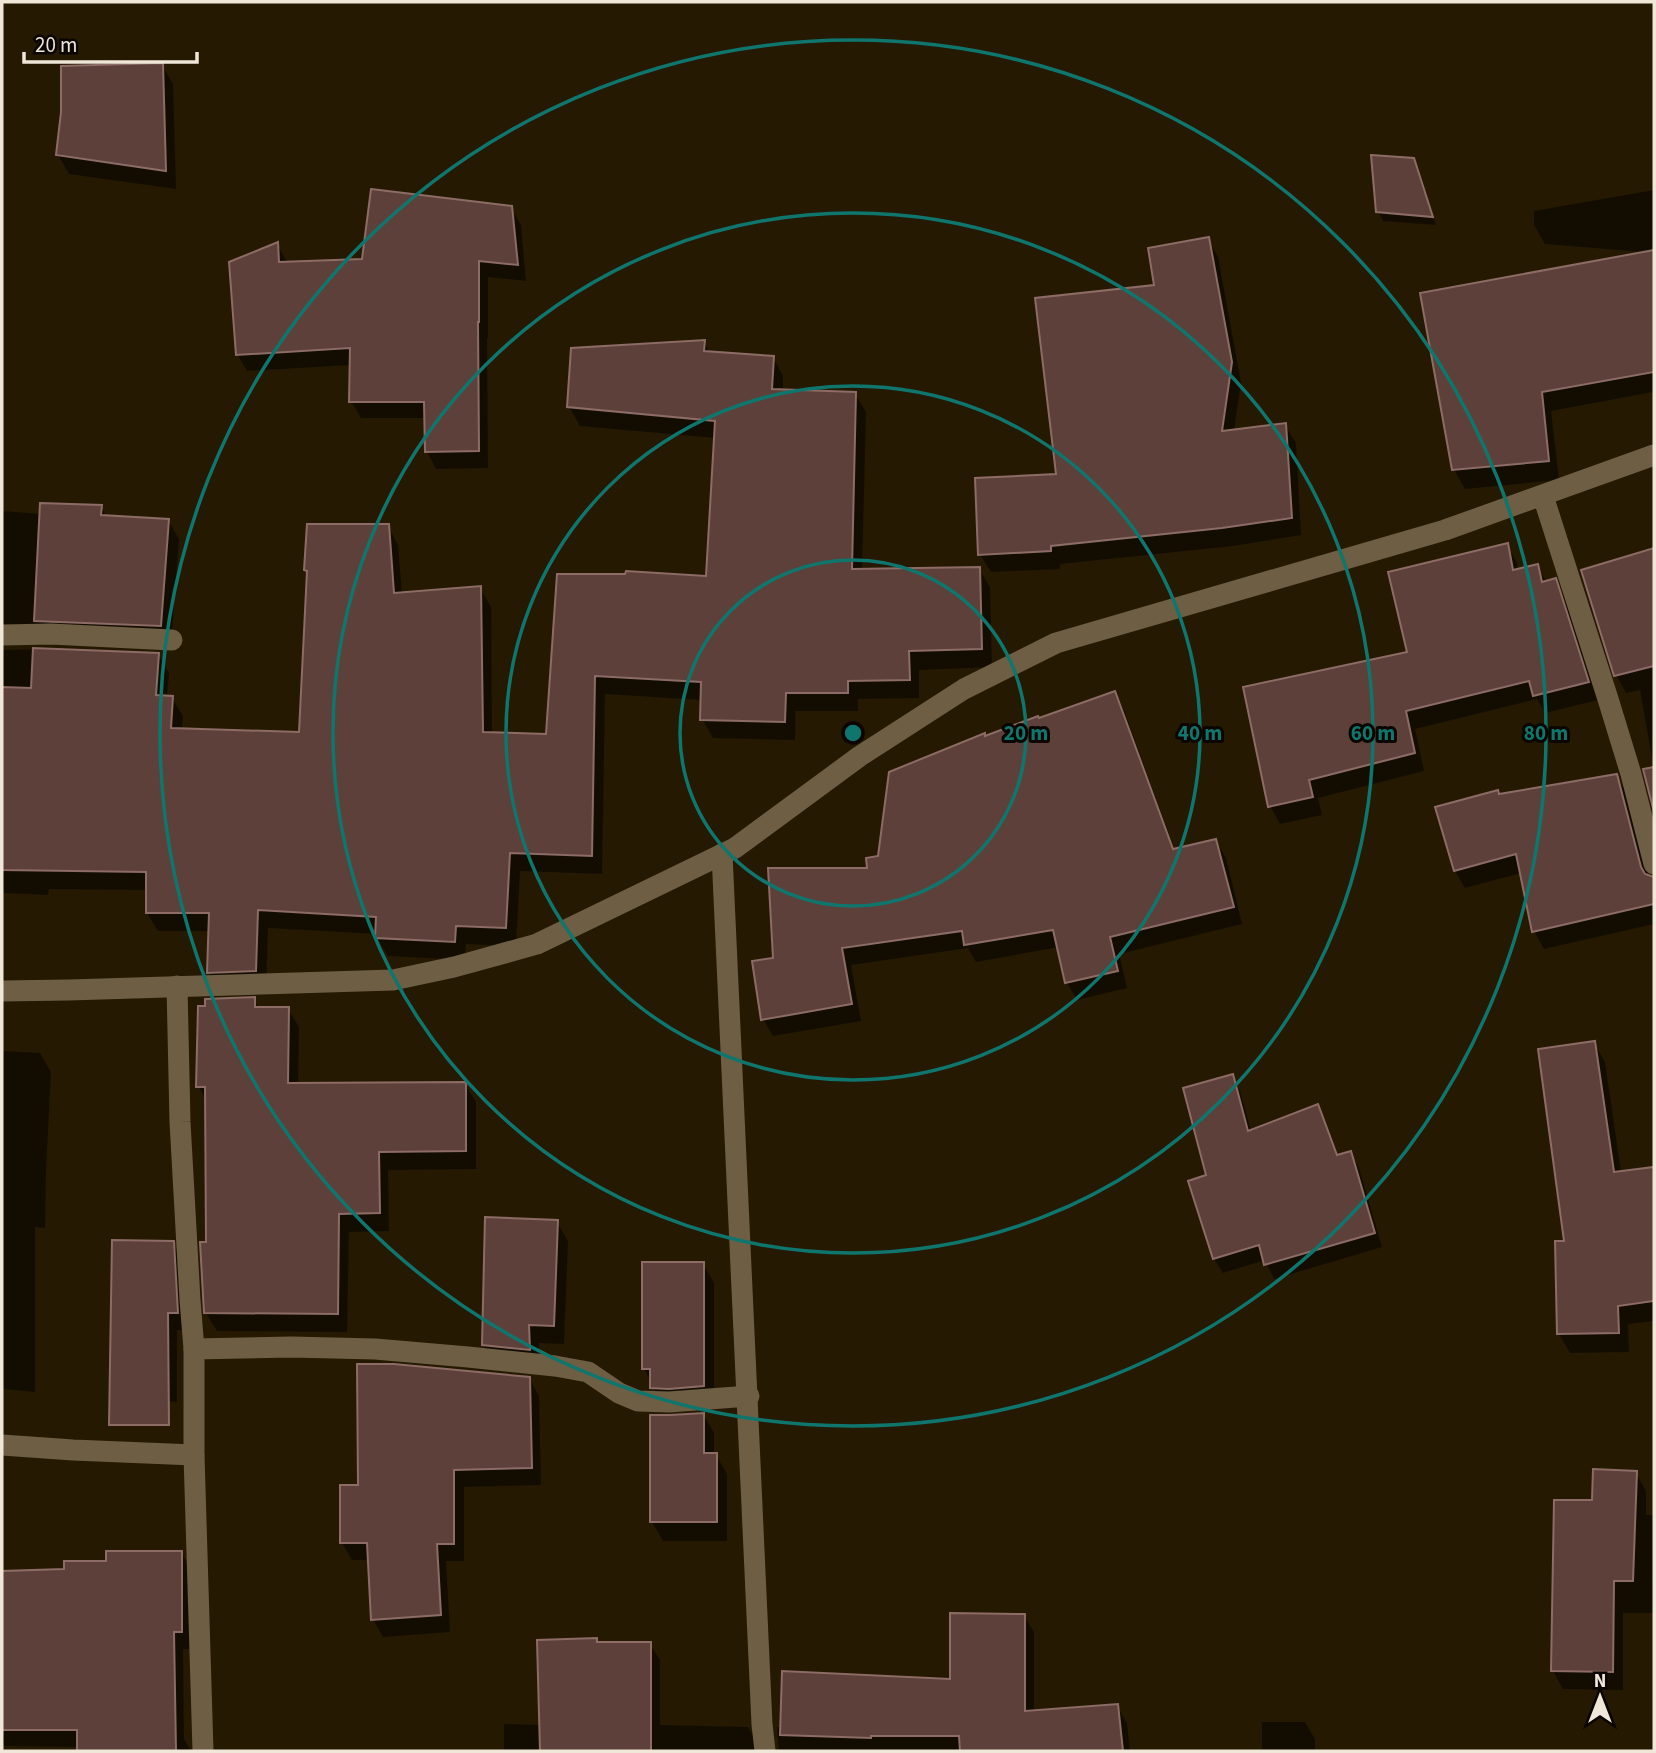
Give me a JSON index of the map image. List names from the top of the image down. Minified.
{"scale_bar":"20 m","north":"top","rings":["20 m","40 m","60 m","80 m"]}
